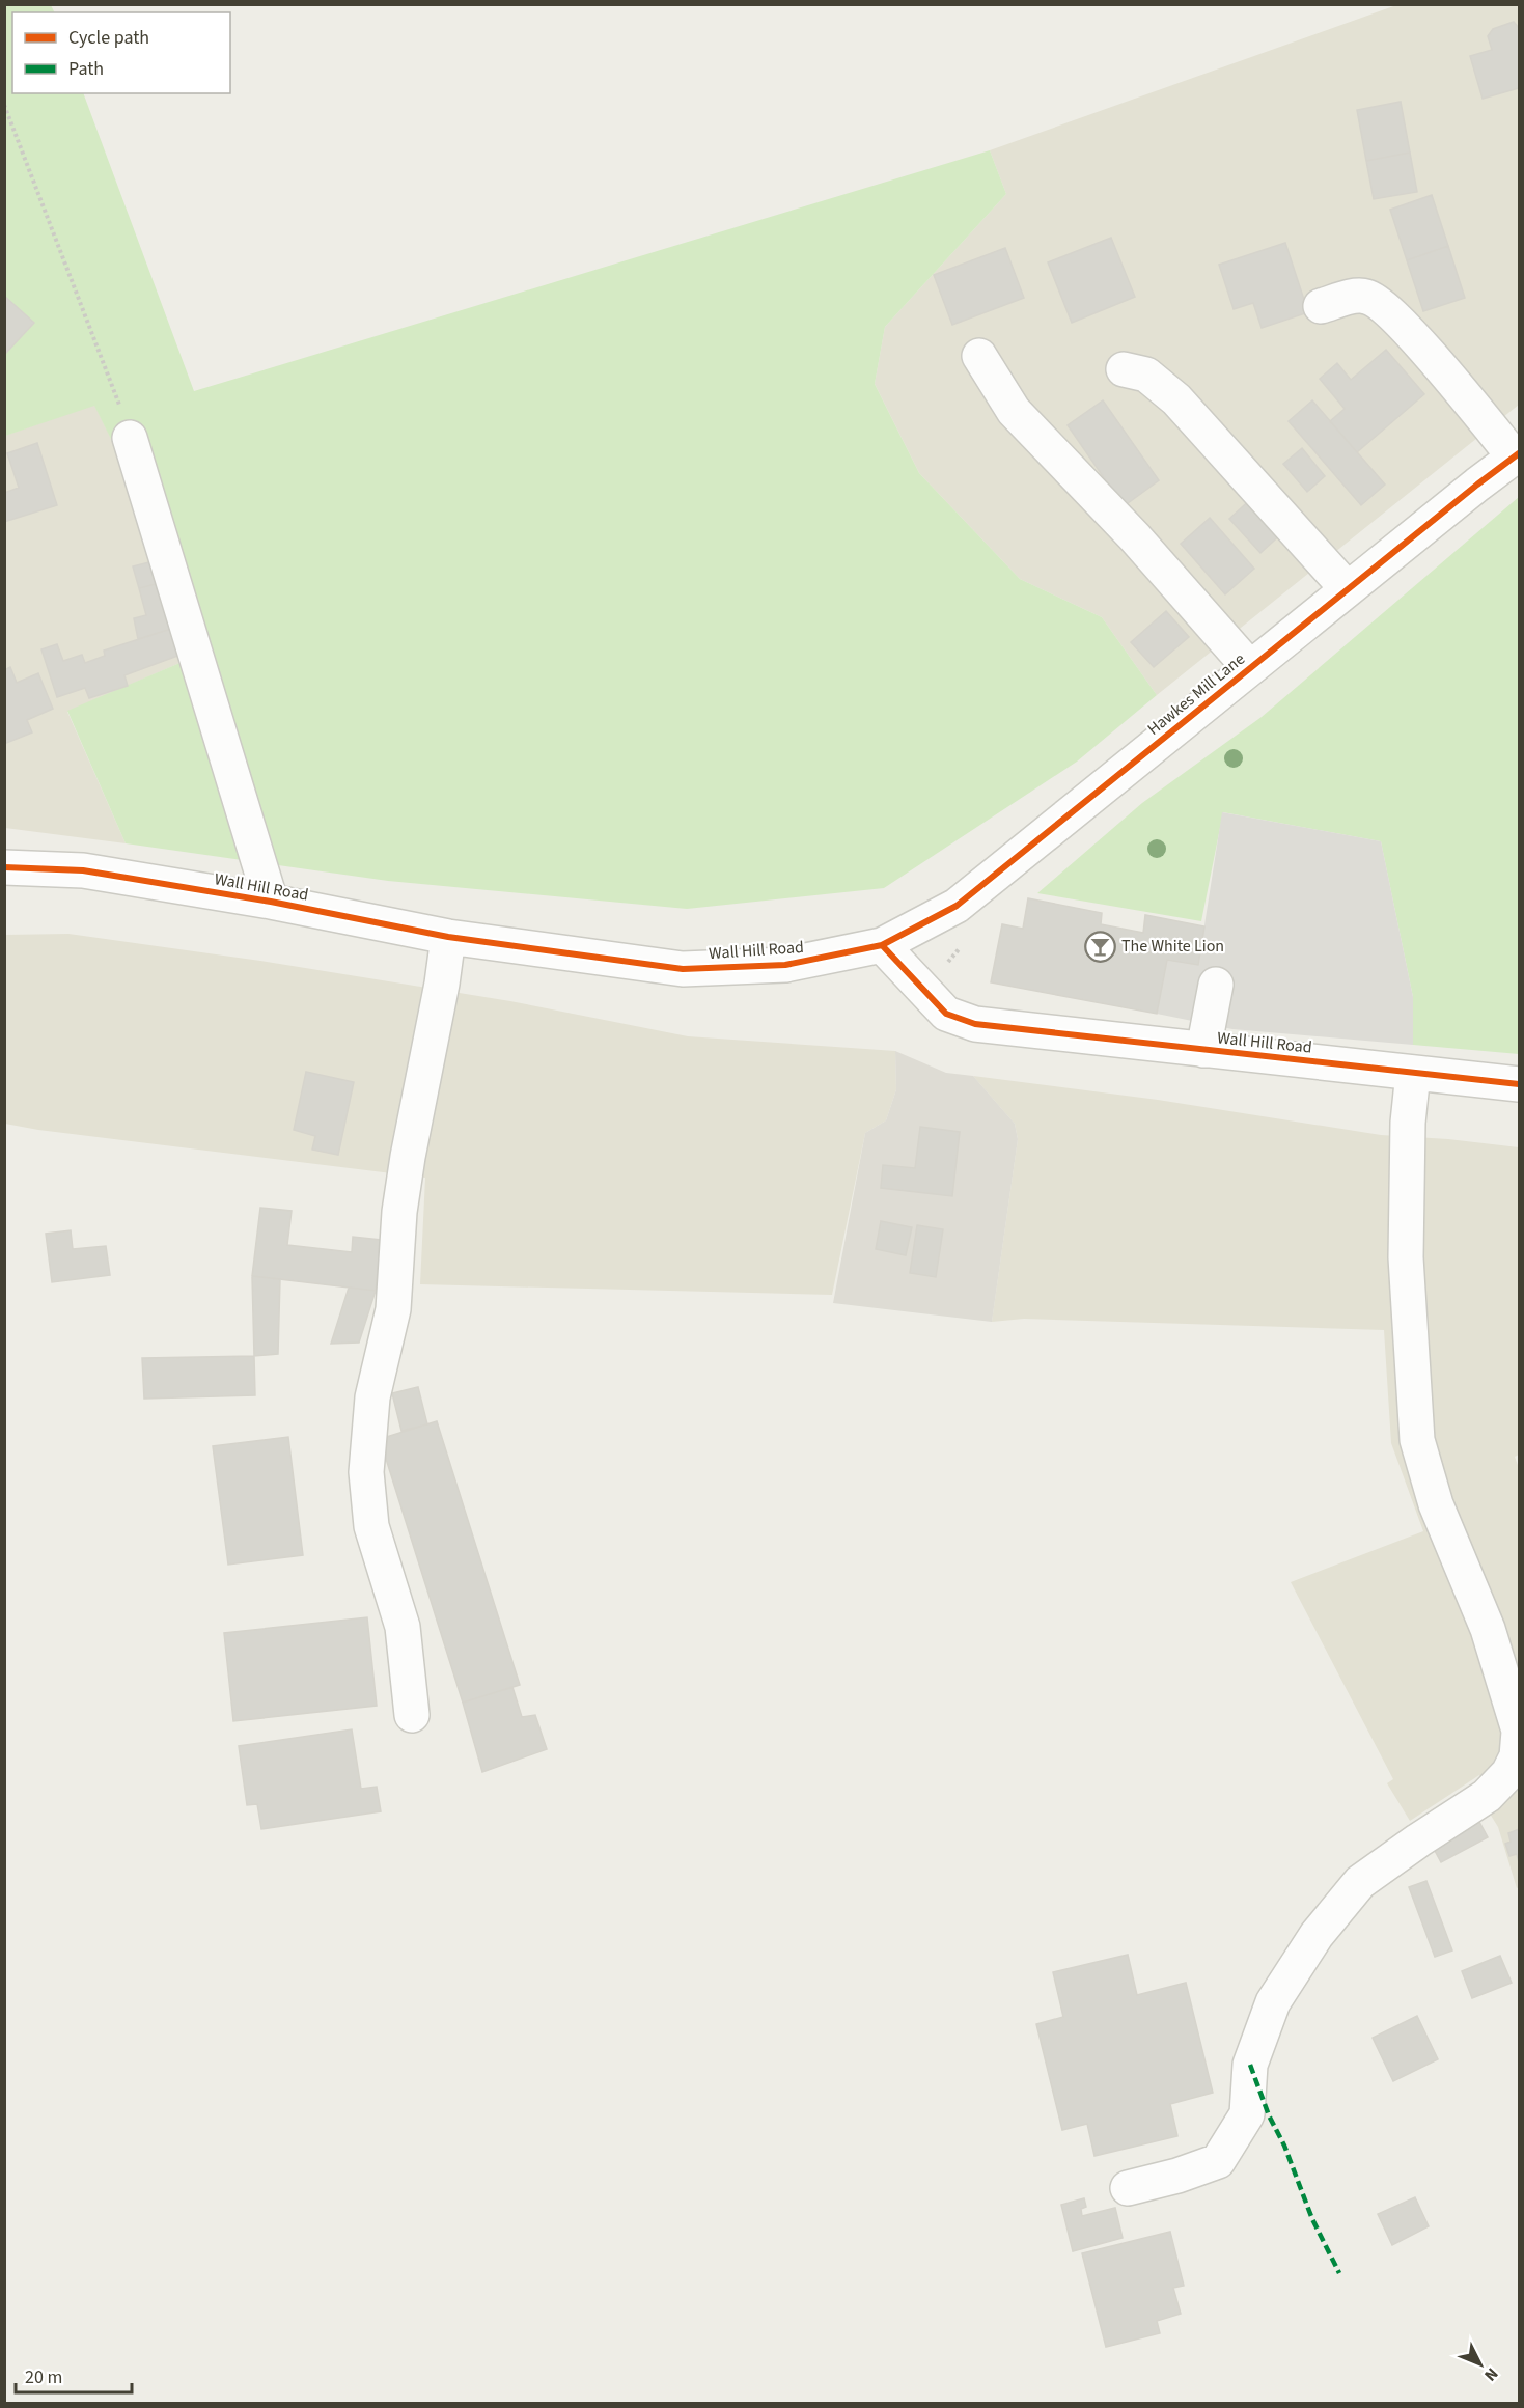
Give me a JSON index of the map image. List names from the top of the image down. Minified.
{"streets":{"street":["Hawkes Mill Lane","Wall Hill Road"]},"crossings":[["Hawkes Mill Lane","Wall Hill Road"]],"places":{"bar":["The White Lion"]},"legend":["Cycle path","Path"],"scale_bar":"20 m","north":"bottom right"}
